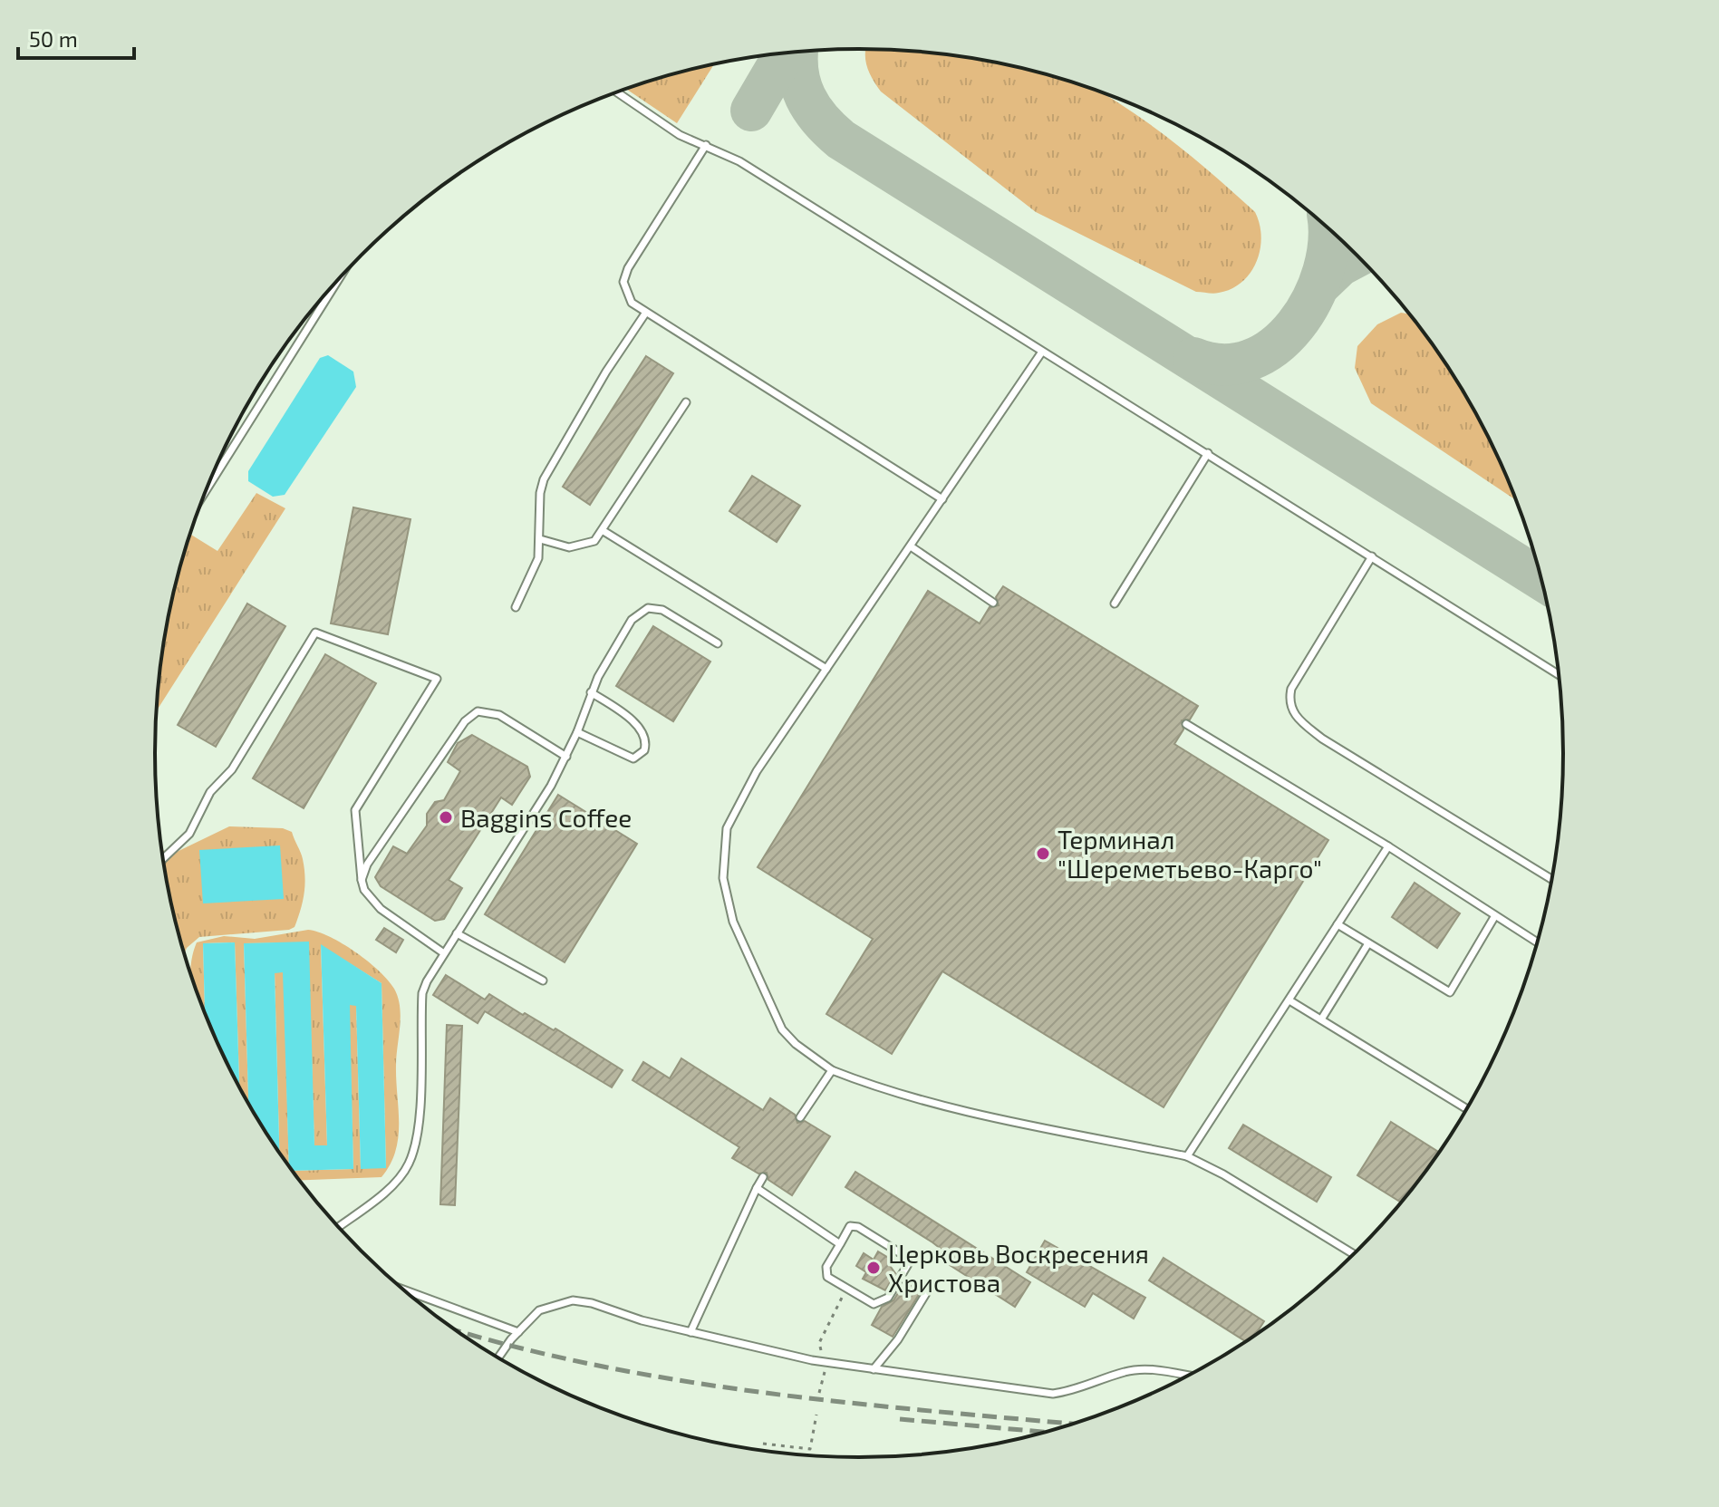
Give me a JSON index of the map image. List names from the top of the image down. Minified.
{"places":["Baggins Coffee","Терминал \"Шереметьево-Карго\"","Церковь Воскресения Христова"],"scale_bar":"50 m"}
